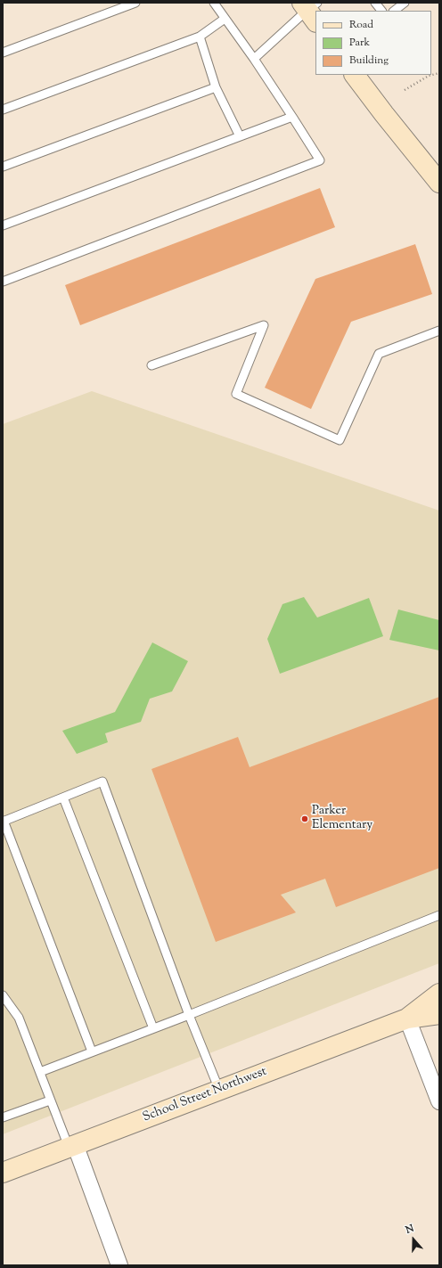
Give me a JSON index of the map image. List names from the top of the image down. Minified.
{"streets":{"street":["School Street Northwest"]},"places":["Parker Elementary"],"legend":["Road","Park","Building"],"north":"top"}
